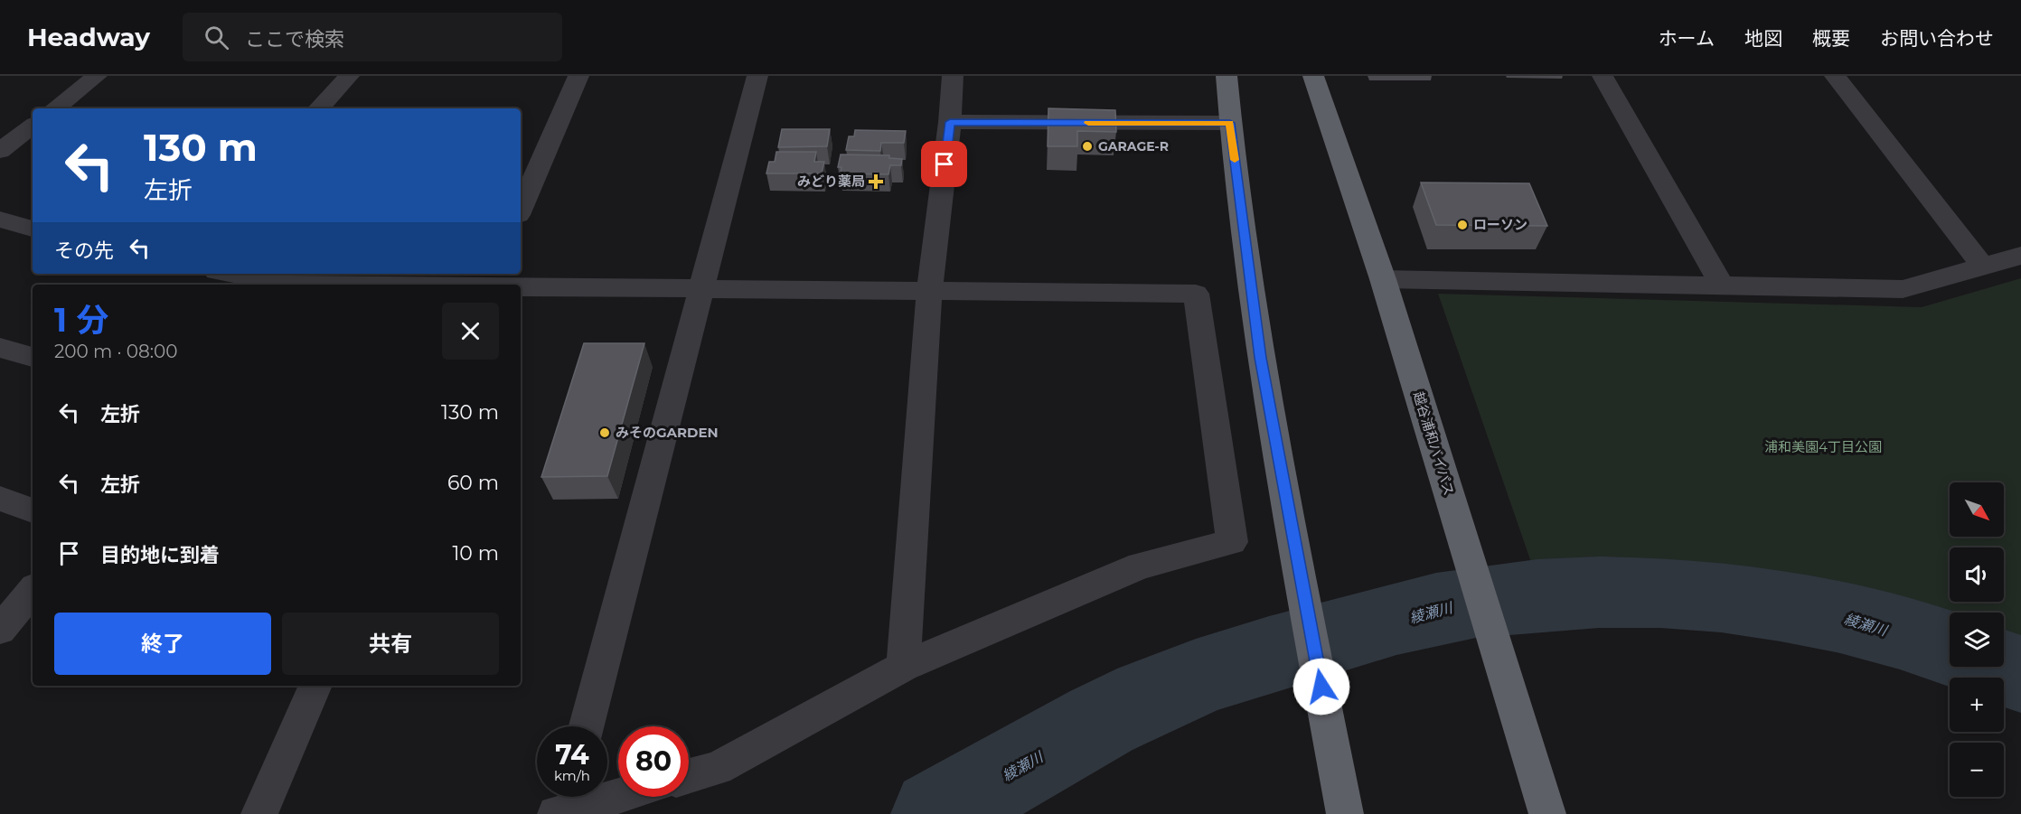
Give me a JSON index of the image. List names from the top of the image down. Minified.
{"streets":{"highway":["越谷浦和バイパス"]},"water":["綾瀬川"],"parks":["浦和美園4丁目公園"],"places":{"other":["GARAGE-R","ローソン","みそのGARDEN"],"health":["みどり薬局"]},"north":"bottom right","page":{"header":"Headway","search":"ここで検索","nav":["ホーム","地図","概要","お問い合わせ"],"turn":["130 m","左折"],"then":"その先","heading":["1 分","200 m · 08:00"],"list":[{"name":"左折","value":"130 m"},{"name":"左折","value":"60 m"},{"name":"目的地に到着","value":"10 m"}],"map_buttons":["+","−"],"buttons":["終了","共有"],"speed":"74 km/h","limit":"80"}}
